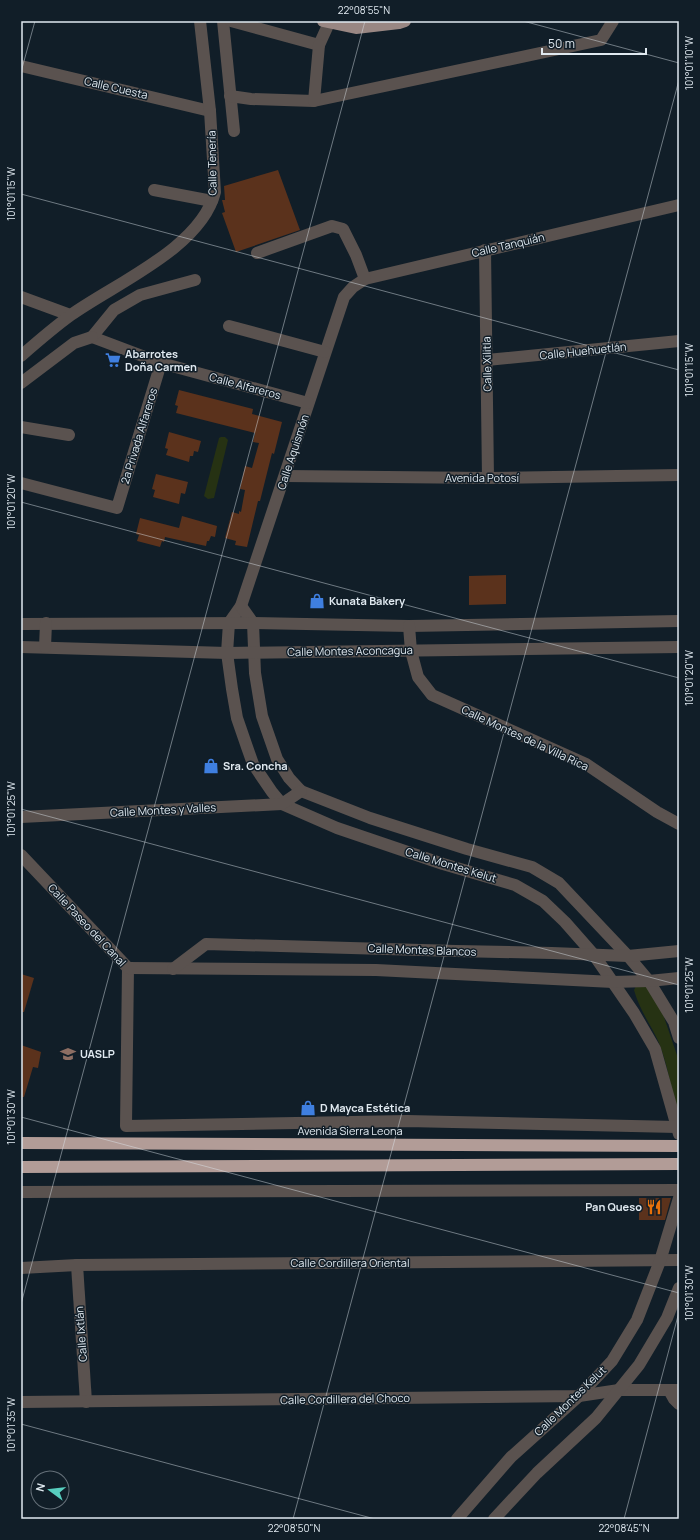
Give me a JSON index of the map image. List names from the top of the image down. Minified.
{"streets":{"highway":["Avenida Sierra Leona"],"street":["Calle Cuesta","Calle Tenería","Calle Tanquián","Calle Huehuetlán","Calle Xilitla","Calle Alfareros","2a Privada Alfareros","Calle Aquismón","Avenida Potosí","Calle Montes Aconcagua","Calle Montes de la Villa Rica","Calle Montes y Valles","Calle Montes Kelut","Calle Paseo del Canal","Calle Montes Blancos","Calle Cordillera Oriental","Calle Ixtlán","Calle Cordillera del Choco"]},"crossings":[["Calle Cuesta","Calle Tenería"],["Calle Tanquián","Calle Xilitla"],["Calle Tanquián","Calle Aquismón"],["Calle Huehuetlán","Calle Xilitla"],["Calle Xilitla","Avenida Potosí"],["Calle Alfareros","2a Privada Alfareros"],["Calle Alfareros","Calle Aquismón"],["Calle Aquismón","Avenida Potosí"],["Calle Aquismón","Calle Montes Kelut"],["Calle Montes Aconcagua","Calle Montes de la Villa Rica"],["Calle Montes Aconcagua","Calle Montes Kelut"],["Calle Montes y Valles","Calle Montes Kelut"],["Calle Montes Kelut","Calle Montes Blancos"],["Calle Montes Kelut","Avenida Sierra Leona"],["Calle Montes Kelut","Calle Cordillera Oriental"],["Calle Montes Kelut","Calle Cordillera del Choco"],["Calle Paseo del Canal","Calle Montes Blancos"],["Calle Paseo del Canal","Avenida Sierra Leona"],["Calle Cordillera Oriental","Calle Ixtlán"],["Calle Ixtlán","Calle Cordillera del Choco"]],"places":{"supermarket":["Abarrotes Doña Carmen"],"shop":["Kunata Bakery","Sra. Concha","D Mayca Estética"],"school or university":["UASLP"],"restaurant":["Pan Queso"]},"scale_bar":"50 m","north":"left","coordinates":["22°08'55\"N","101°01'10\"W","101°01'15\"W","101°01'20\"W","101°01'25\"W","101°01'30\"W","101°01'35\"W","22°08'50\"N","22°08'45\"N"]}
